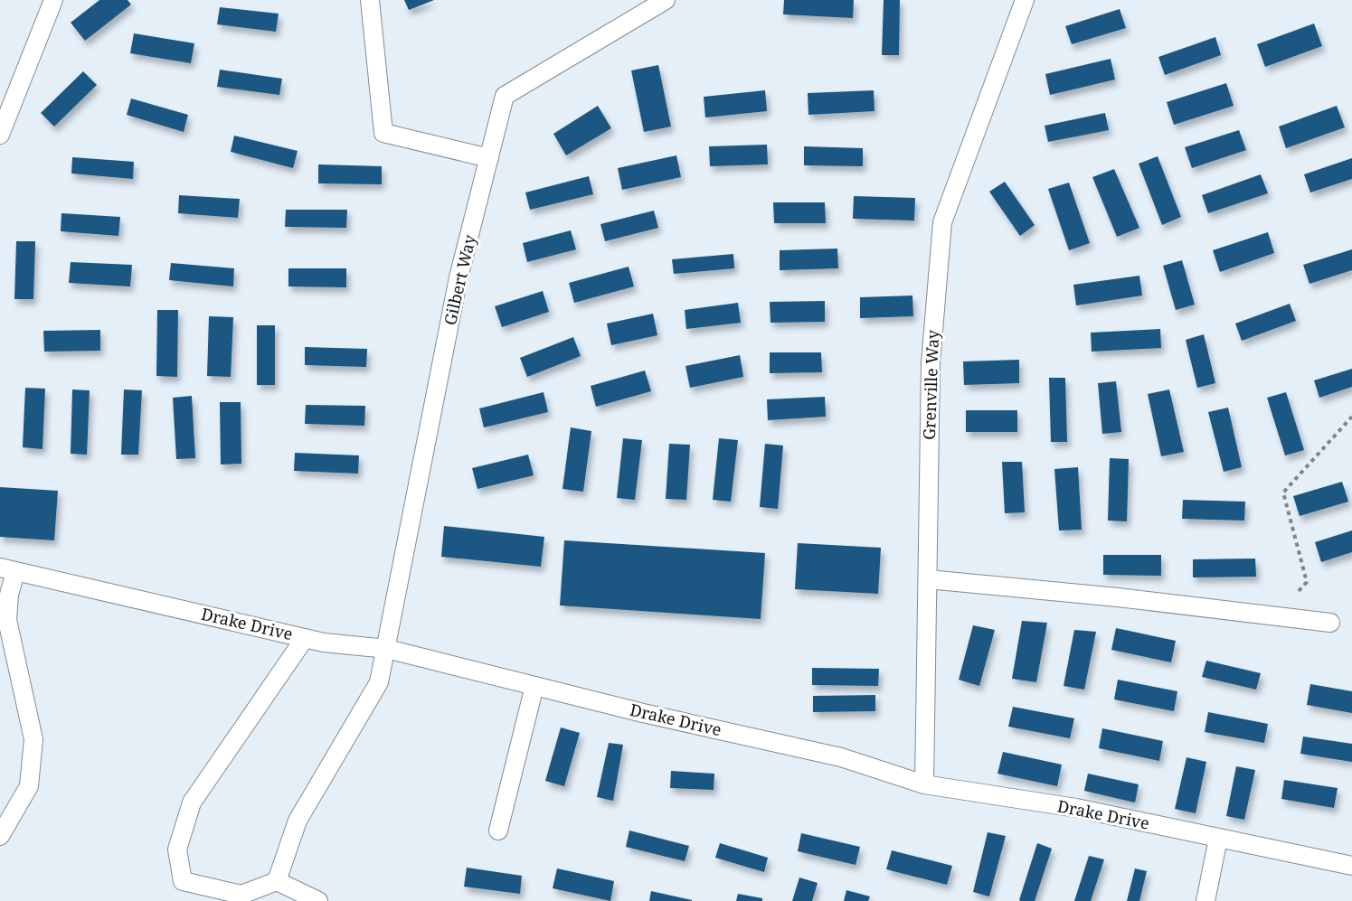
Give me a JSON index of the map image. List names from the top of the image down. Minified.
{"streets":{"lane":["Gilbert Way","Grenville Way","Drake Drive"]},"crossings":[["Gilbert Way","Drake Drive"],["Grenville Way","Drake Drive"]]}
